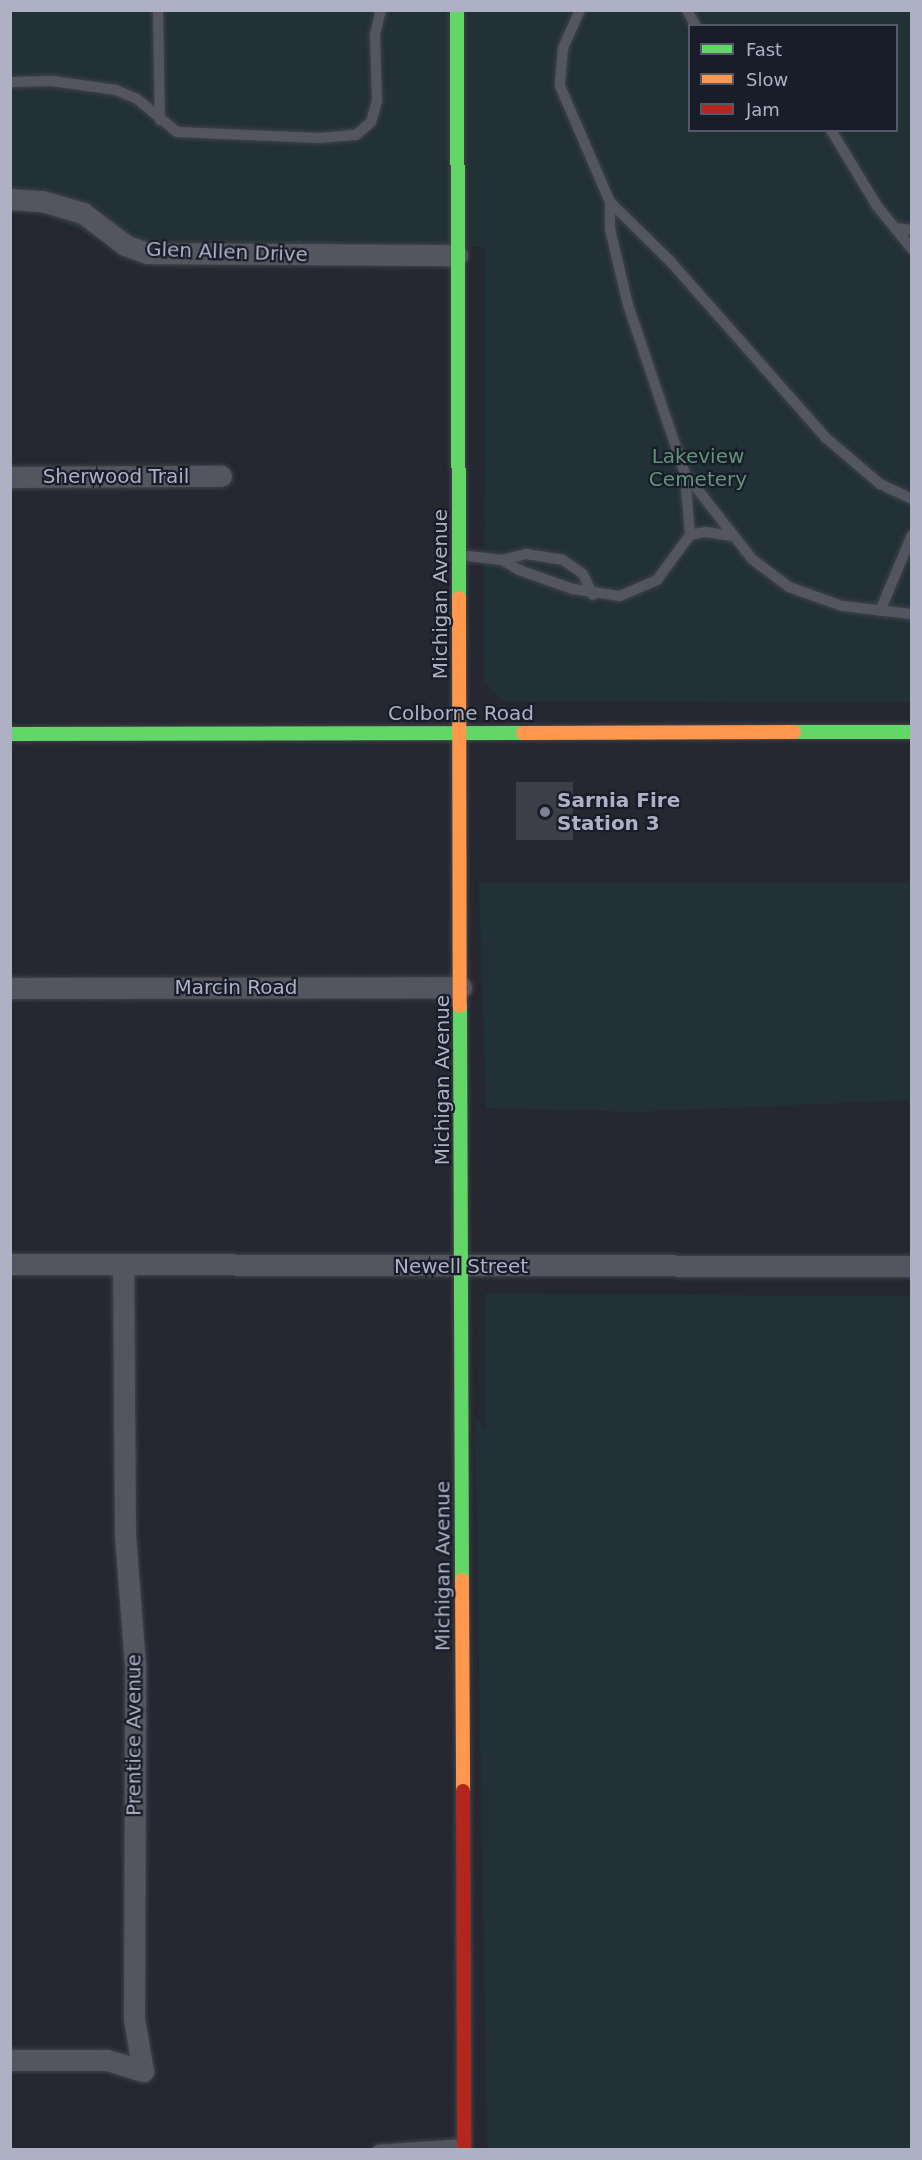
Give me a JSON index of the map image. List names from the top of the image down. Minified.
{"streets":{"main road":["Michigan Avenue","Colborne Road"],"street":["Glen Allen Drive","Sherwood Trail","Marcin Road","Newell Street","Prentice Avenue"]},"crossings":[["Glen Allen Drive","Michigan Avenue"],["Michigan Avenue","Colborne Road"],["Michigan Avenue","Marcin Road"],["Michigan Avenue","Newell Street"],["Newell Street","Prentice Avenue"]],"parks":["Lakeview Cemetery"],"places":["Sarnia Fire Station 3"],"legend":["Fast","Slow","Jam"]}
